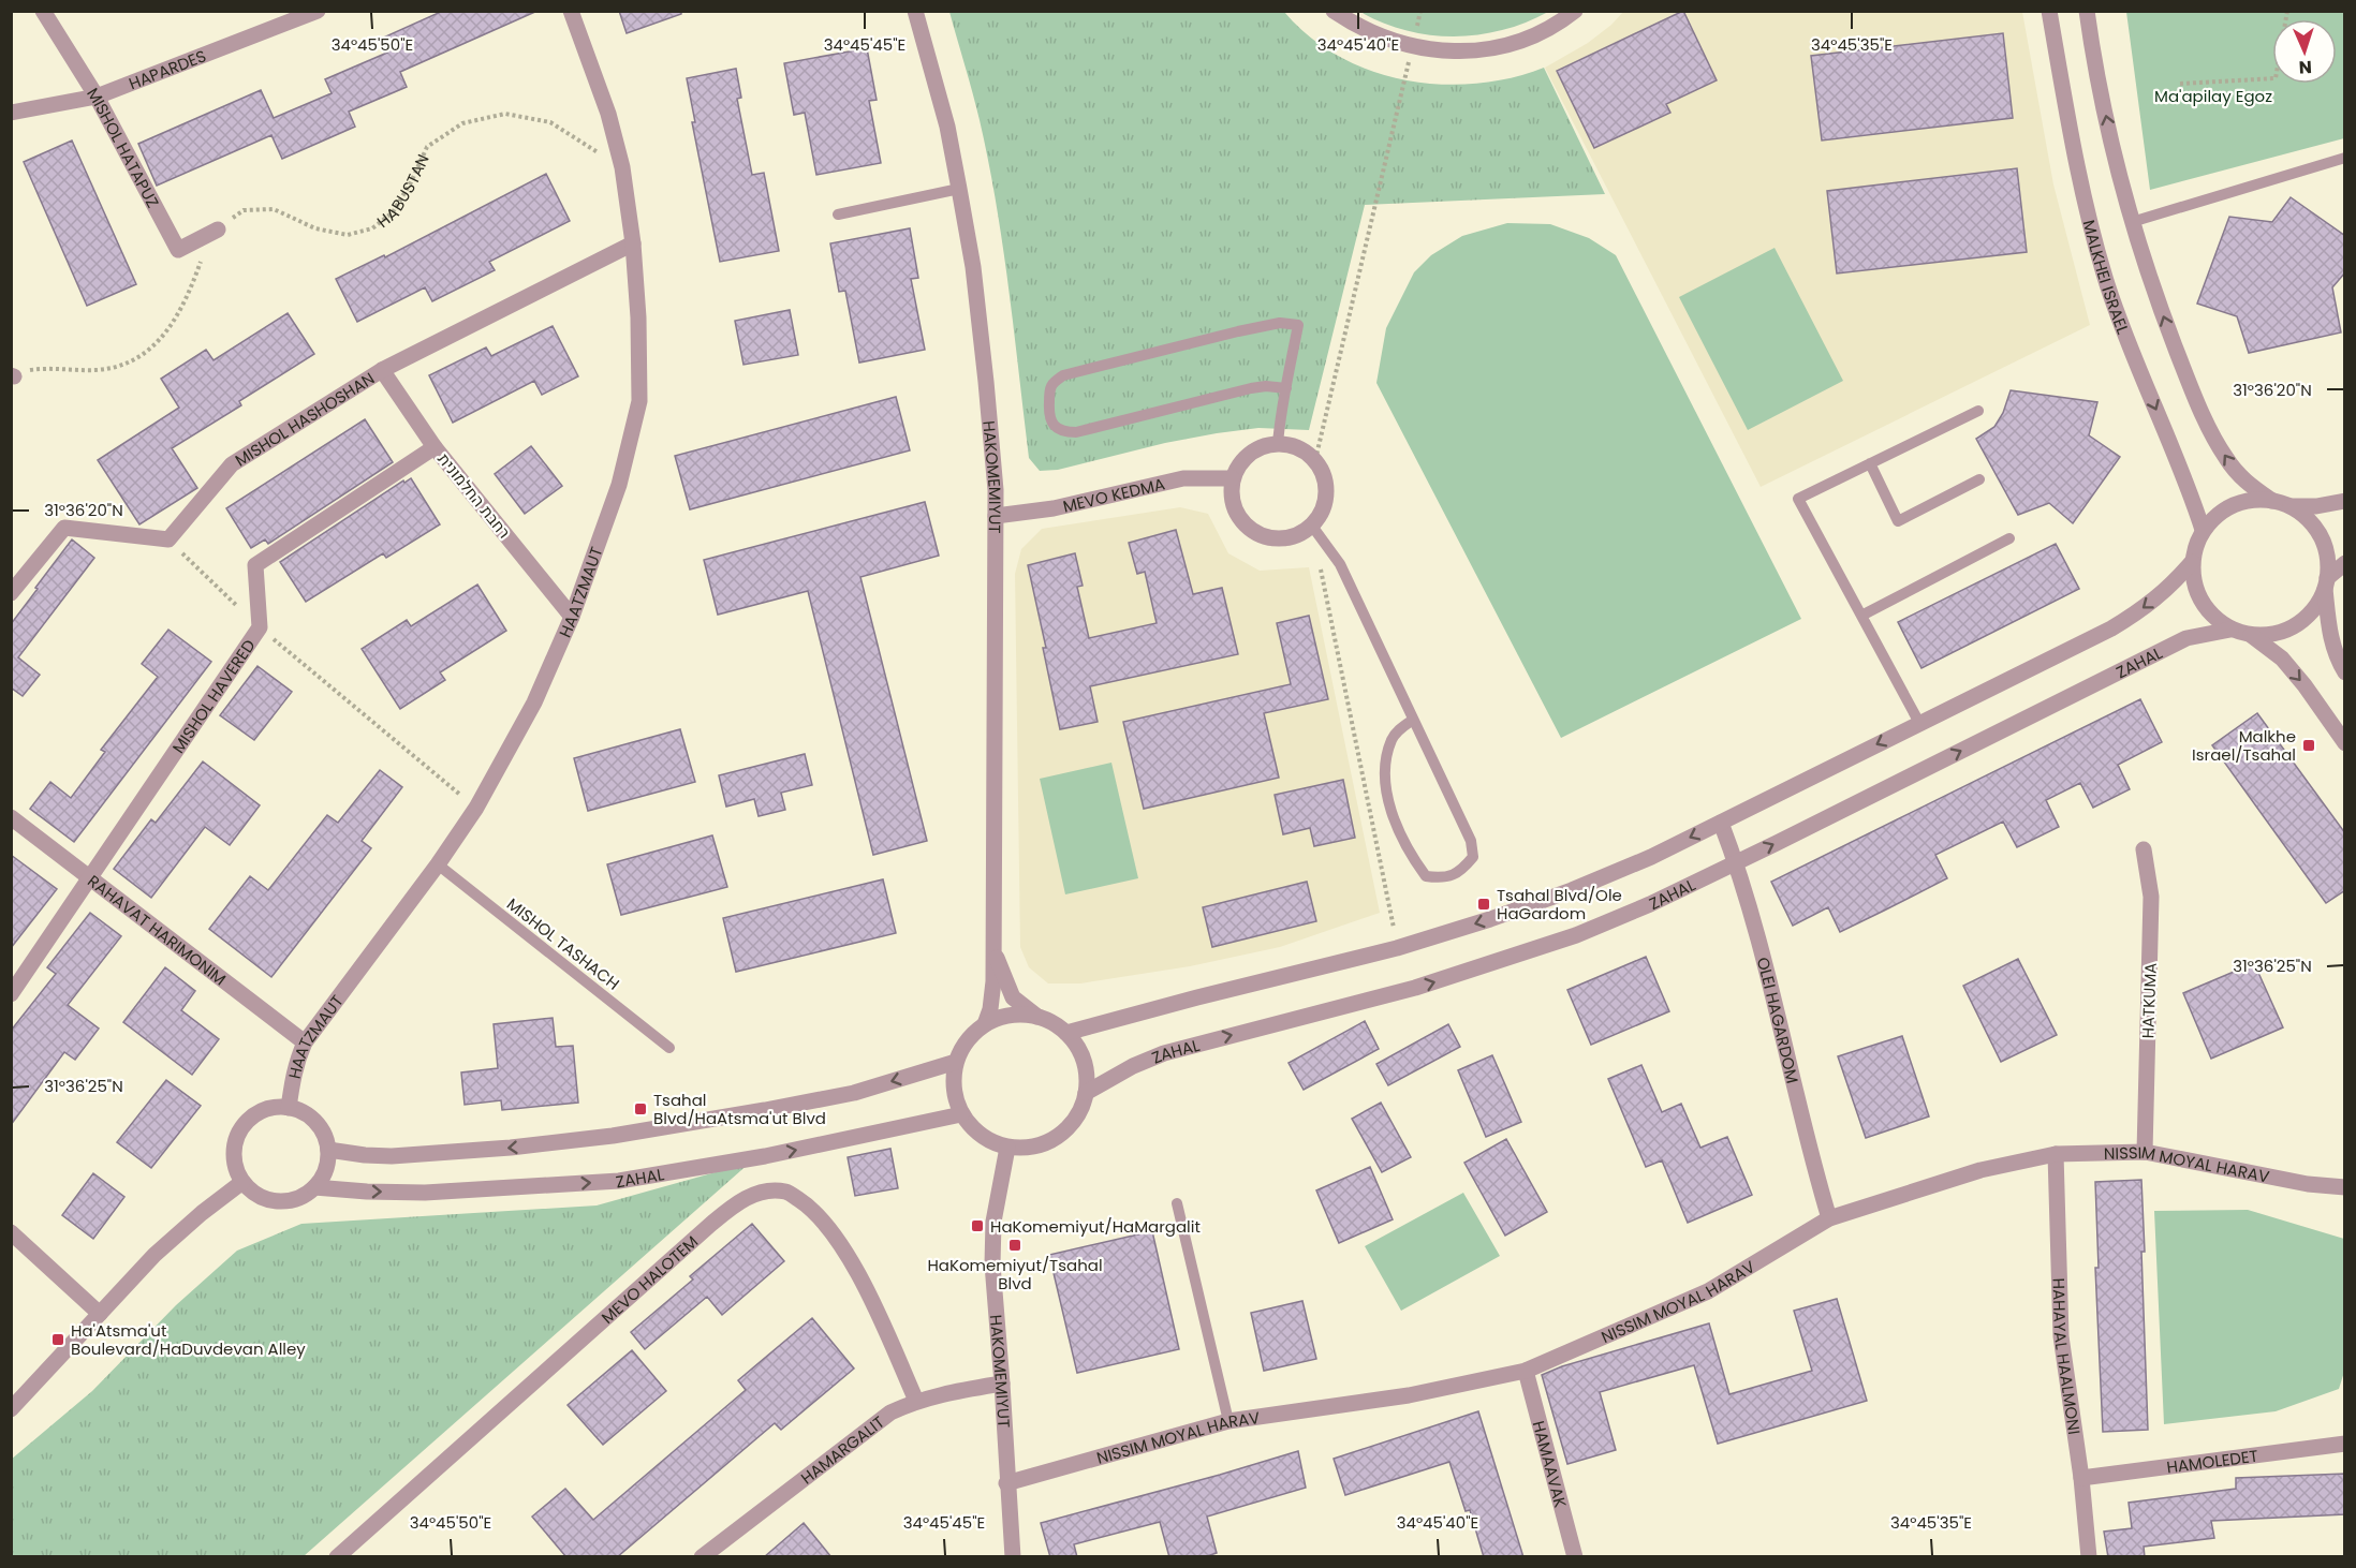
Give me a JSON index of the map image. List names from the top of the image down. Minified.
{"streets":{"street":["HAPARDES","MISHOL HATAPUZ","MALKHEI ISRAEL","MISHOL HASHOSHAN","HAKOMEMIYUT","MEVO KEDMA","רחבת החלמונית","HAATZMAUT","ZAHAL","MISHOL HAVERED","RAHAVAT HARIMONIM","HATKUMA","OLEI HAGARDOM","NISSIM MOYAL HARAV","MEVO HALOTEM","HAHAYAL HAALMONI","HAMARGALIT","HAMOLEDET","HAMAAVAK"],"lane":["MISHOL TASHACH"],"path":["HABUSTAN"]},"crossings":[["HAPARDES","MISHOL HATAPUZ"],["MISHOL HATAPUZ","HABUSTAN"],["HABUSTAN","HAATZMAUT"],["MALKHEI ISRAEL","ZAHAL"],["MISHOL HASHOSHAN","רחבת החלמונית"],["MISHOL HASHOSHAN","HAATZMAUT"],["HAKOMEMIYUT","MEVO KEDMA"],["HAKOMEMIYUT","ZAHAL"],["HAKOMEMIYUT","NISSIM MOYAL HARAV"],["HAKOMEMIYUT","HAMARGALIT"],["רחבת החלמונית","HAATZMAUT"],["רחבת החלמונית","MISHOL HAVERED"],["HAATZMAUT","ZAHAL"],["HAATZMAUT","RAHAVAT HARIMONIM"],["HAATZMAUT","MISHOL TASHACH"],["ZAHAL","OLEI HAGARDOM"],["MISHOL HAVERED","RAHAVAT HARIMONIM"],["HATKUMA","NISSIM MOYAL HARAV"],["OLEI HAGARDOM","NISSIM MOYAL HARAV"],["NISSIM MOYAL HARAV","HAHAYAL HAALMONI"],["NISSIM MOYAL HARAV","HAMAAVAK"],["MEVO HALOTEM","HAMARGALIT"],["HAHAYAL HAALMONI","HAMOLEDET"]],"parks":["Ma'apilay Egoz"],"places":{"transit":["Malkhe Israel/Tsahal","Tsahal Blvd/Ole HaGardom","Tsahal Blvd/HaAtsma'ut Blvd","HaKomemiyut/HaMargalit","HaKomemiyut/Tsahal Blvd","Ha'Atsma'ut Boulevard/HaDuvdevan Alley"]},"north":"bottom","coordinates":["34°45'50\"E","34°45'45\"E","34°45'40\"E","34°45'35\"E","31°36'20\"N","31°36'25\"N"]}
